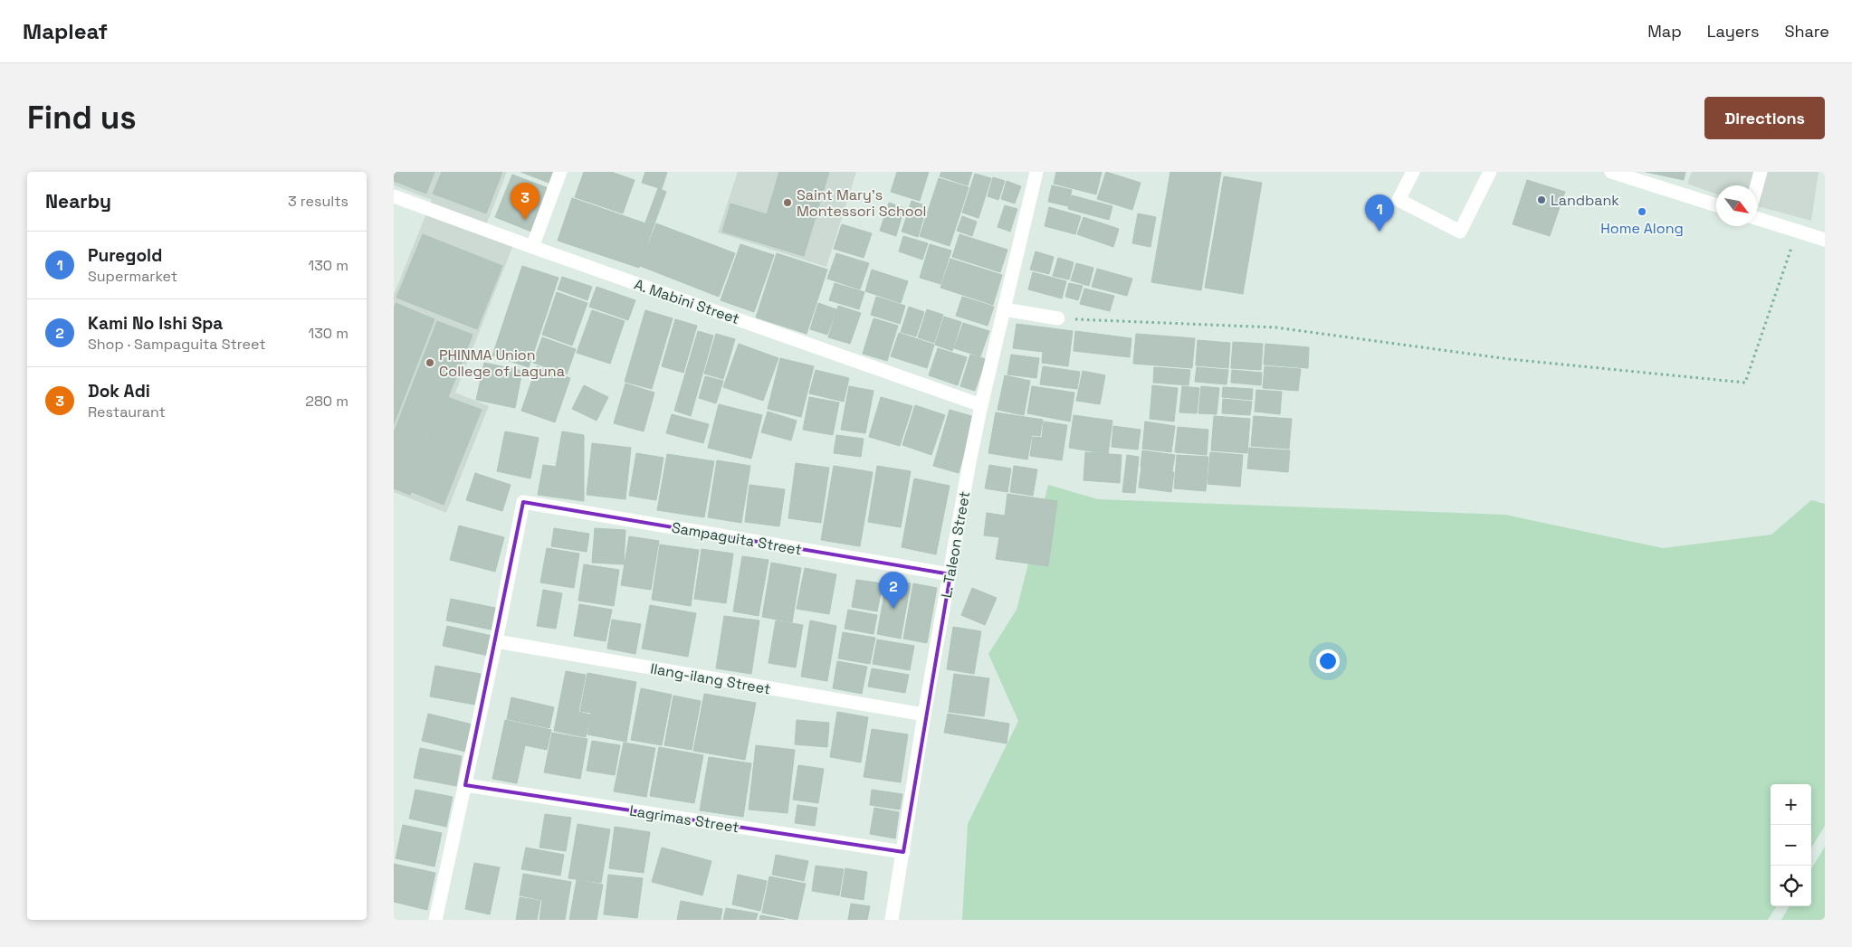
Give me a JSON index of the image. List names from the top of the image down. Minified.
{"streets":{"street":["A. Mabini Street","Sampaguita Street","L. Taleon Street","Ilang-ilang Street","Lagrimas Street"]},"crossings":[["A. Mabini Street","L. Taleon Street"],["Sampaguita Street","L. Taleon Street"],["Sampaguita Street","Ilang-ilang Street"],["L. Taleon Street","Ilang-ilang Street"],["L. Taleon Street","Lagrimas Street"]],"places":["Landbank","Saint Mary's Montessori School","Home Along","PHINMA Union College of Laguna"],"north":"bottom right","page":{"header":"Mapleaf","nav":["Map","Layers","Share"],"buttons":"Directions","title":"Find us","heading":["Nearby","3 results"],"pins":["3","1","2"],"list":[{"mark":"1","name":"Puregold","note":"Supermarket","value":"130 m"},{"mark":"2","name":"Kami No Ishi Spa","note":"Shop · Sampaguita Street","value":"130 m"},{"mark":"3","name":"Dok Adi","note":"Restaurant","value":"280 m"}],"map_buttons":["+","−"]}}
